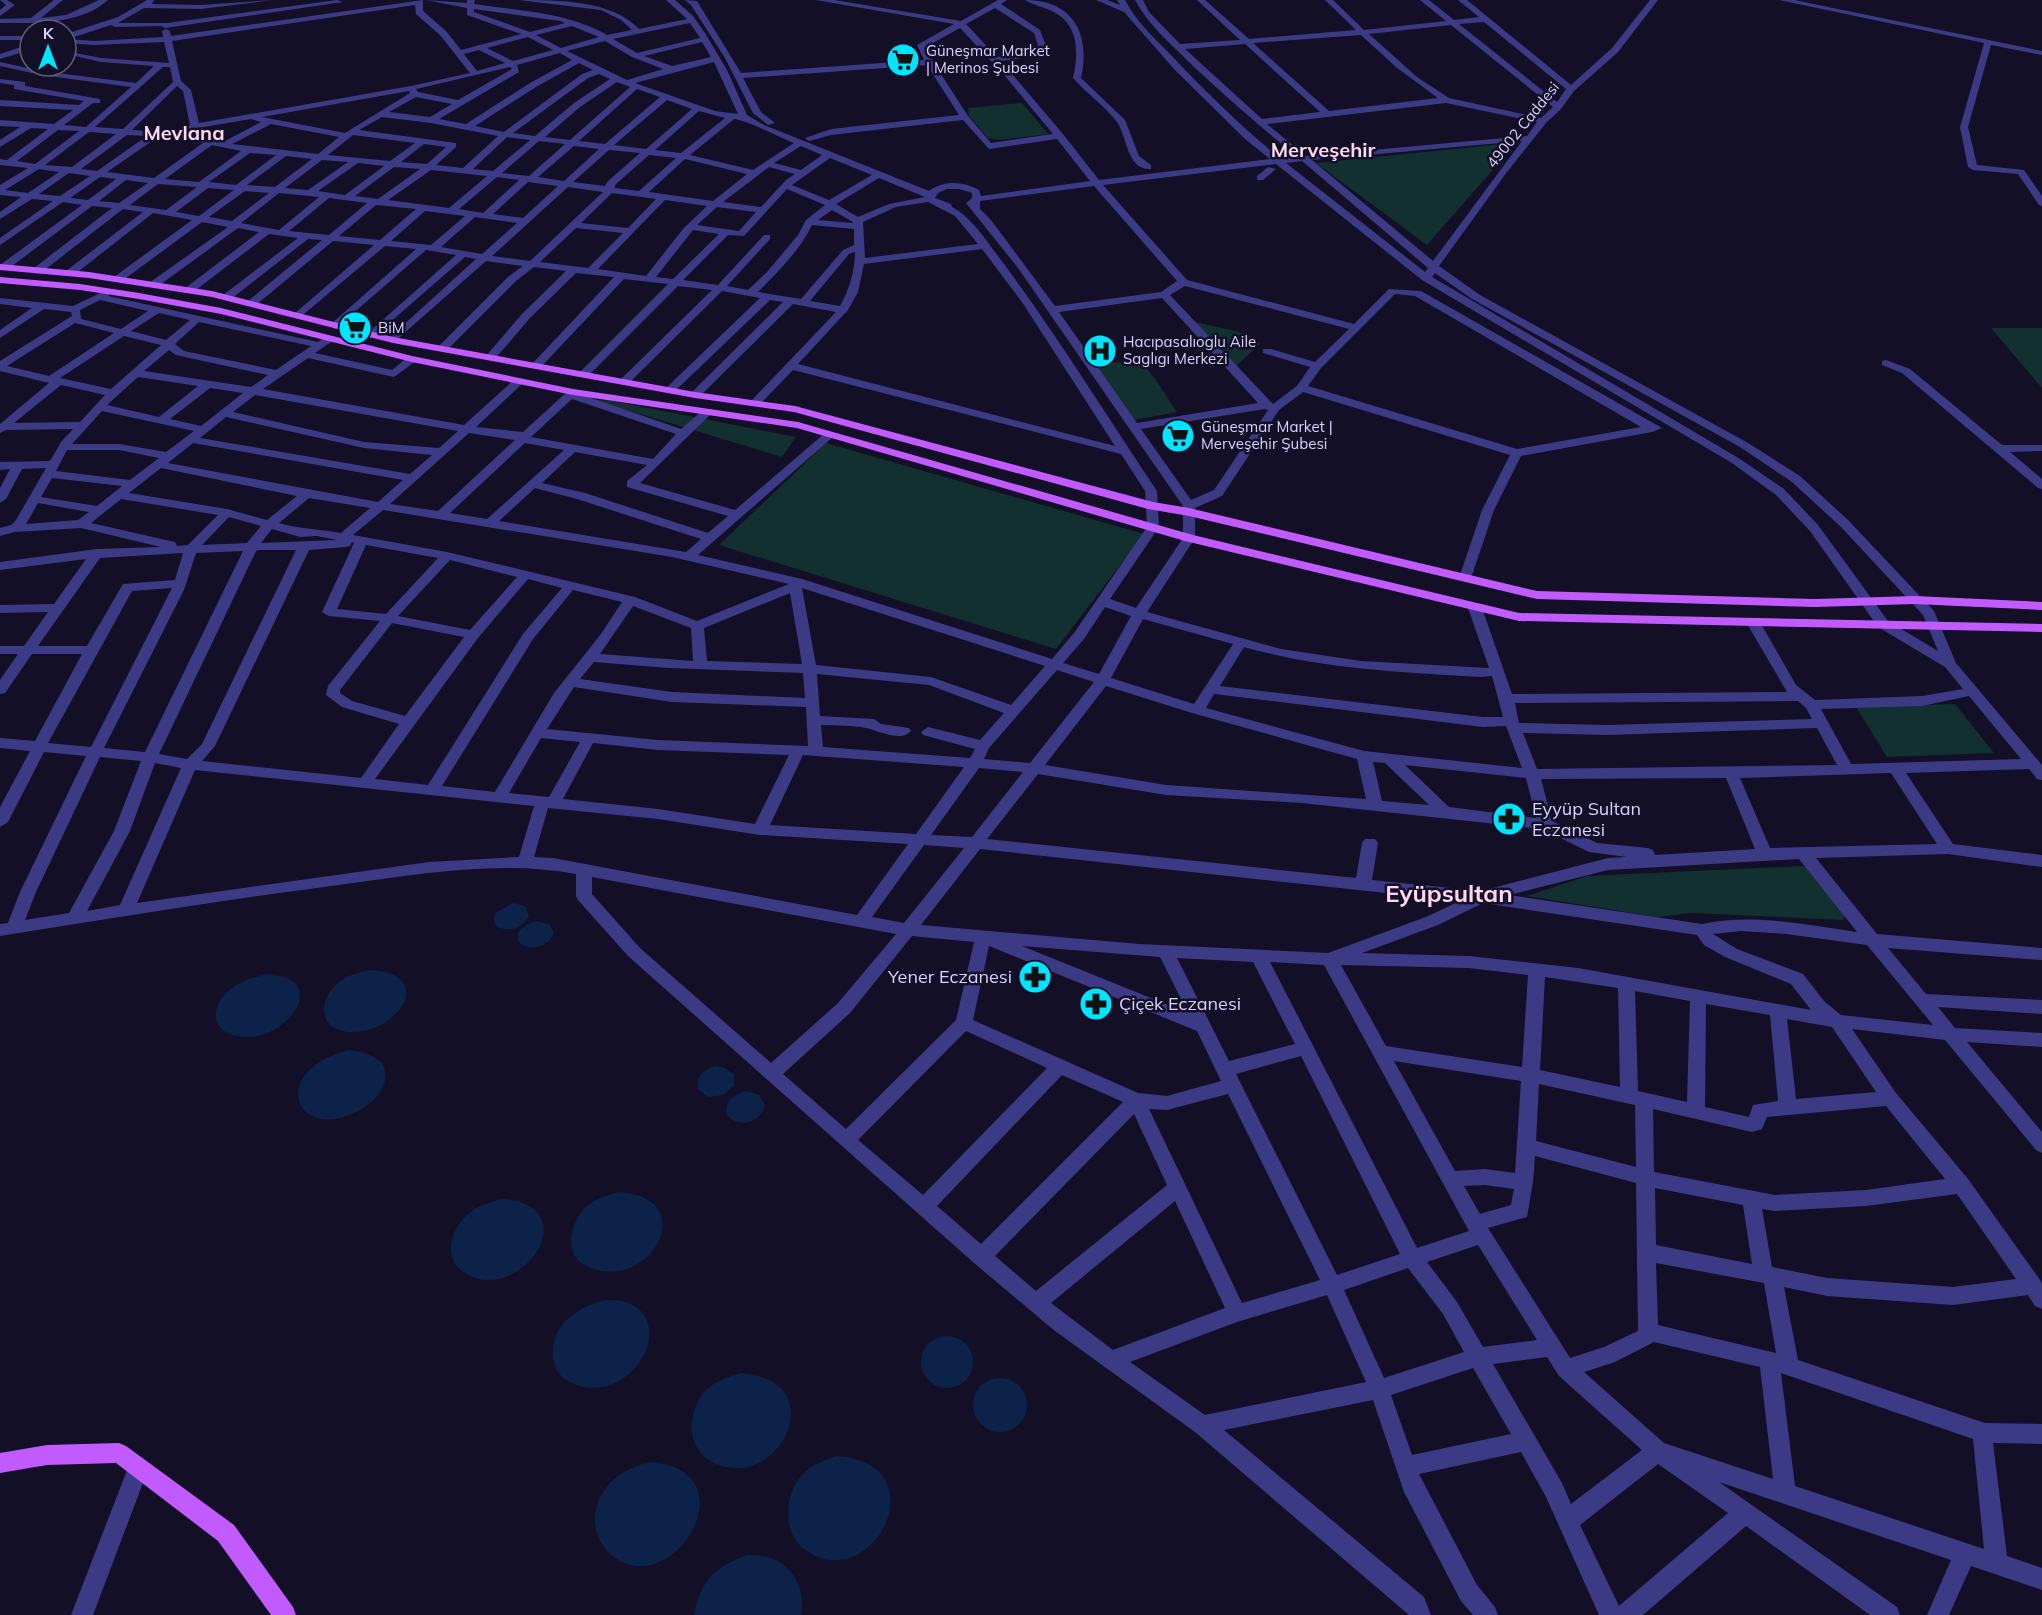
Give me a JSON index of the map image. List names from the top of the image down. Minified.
{"streets":{"street":["49002 Caddesi"]},"districts":["Mevlana","Merveşehir","Eyüpsultan"],"places":{"supermarket":["Güneşmar Market | Merinos Şubesi","BiM","Güneşmar Market | Merveşehir Şubesi"],"hospital":["Hacıpasalıoglu Aile Saglıgı Merkezi"],"pharmacy":["Eyyüp Sultan Eczanesi","Yener Eczanesi","Çiçek Eczanesi"]},"north":"top"}
